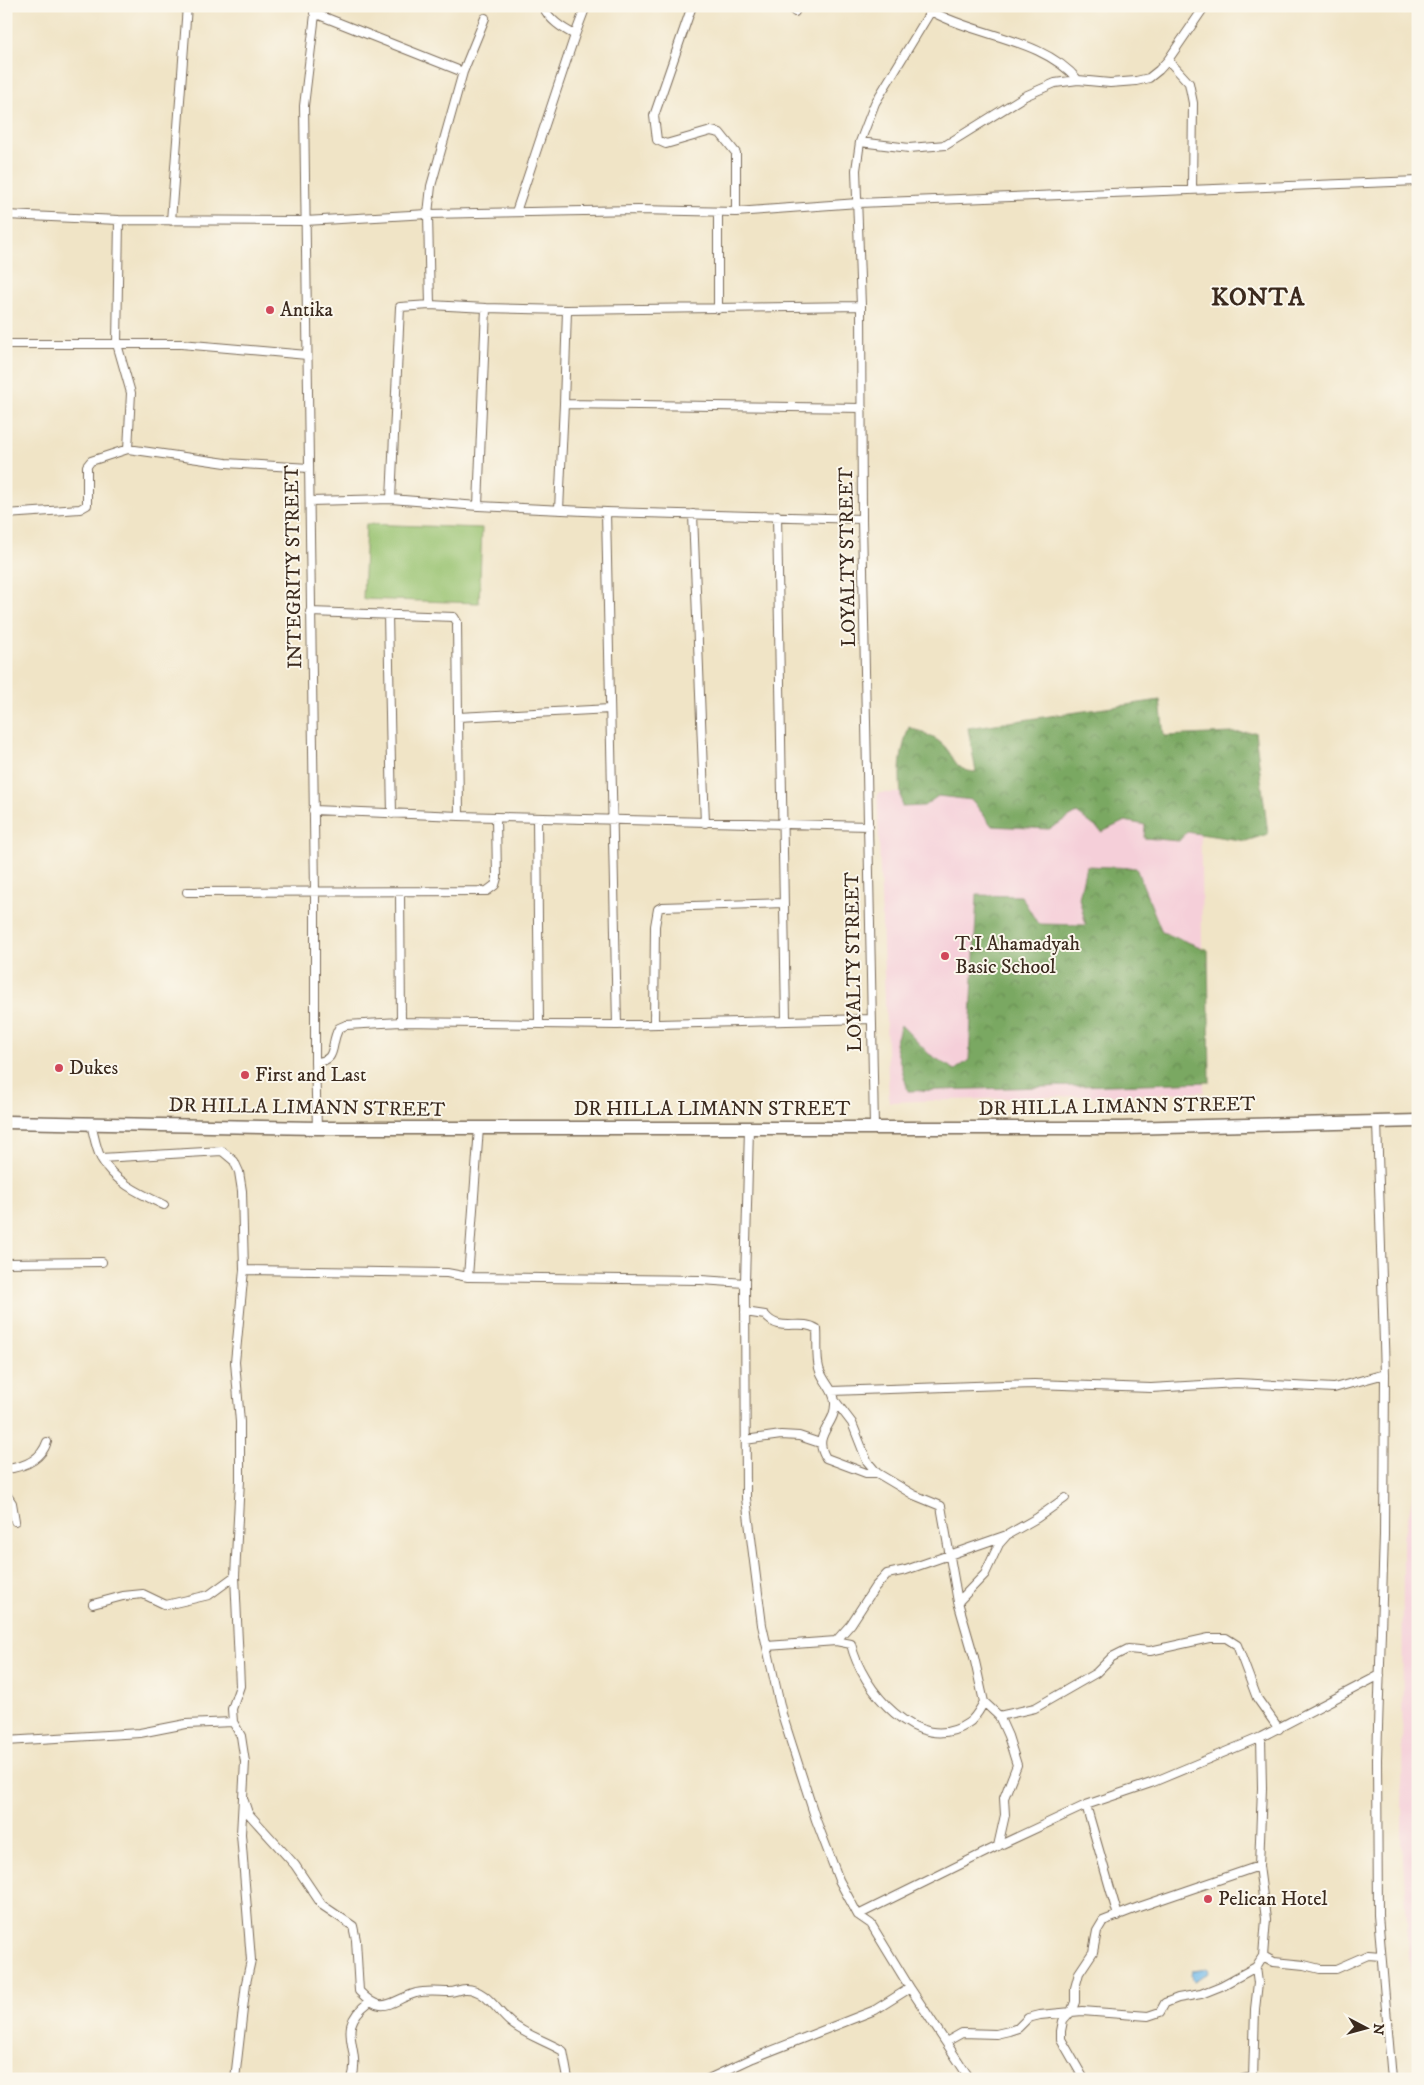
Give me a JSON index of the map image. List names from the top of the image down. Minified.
{"streets":{"highway":["DR HILLA LIMANN STREET"],"street":["LOYALTY STREET","INTEGRITY STREET"]},"crossings":[["LOYALTY STREET","DR HILLA LIMANN STREET"],["INTEGRITY STREET","DR HILLA LIMANN STREET"]],"districts":["KONTA"],"places":["Antika","T.I Ahamadyah Basic School","Dukes","First and Last","Pelican Hotel"],"north":"right"}
